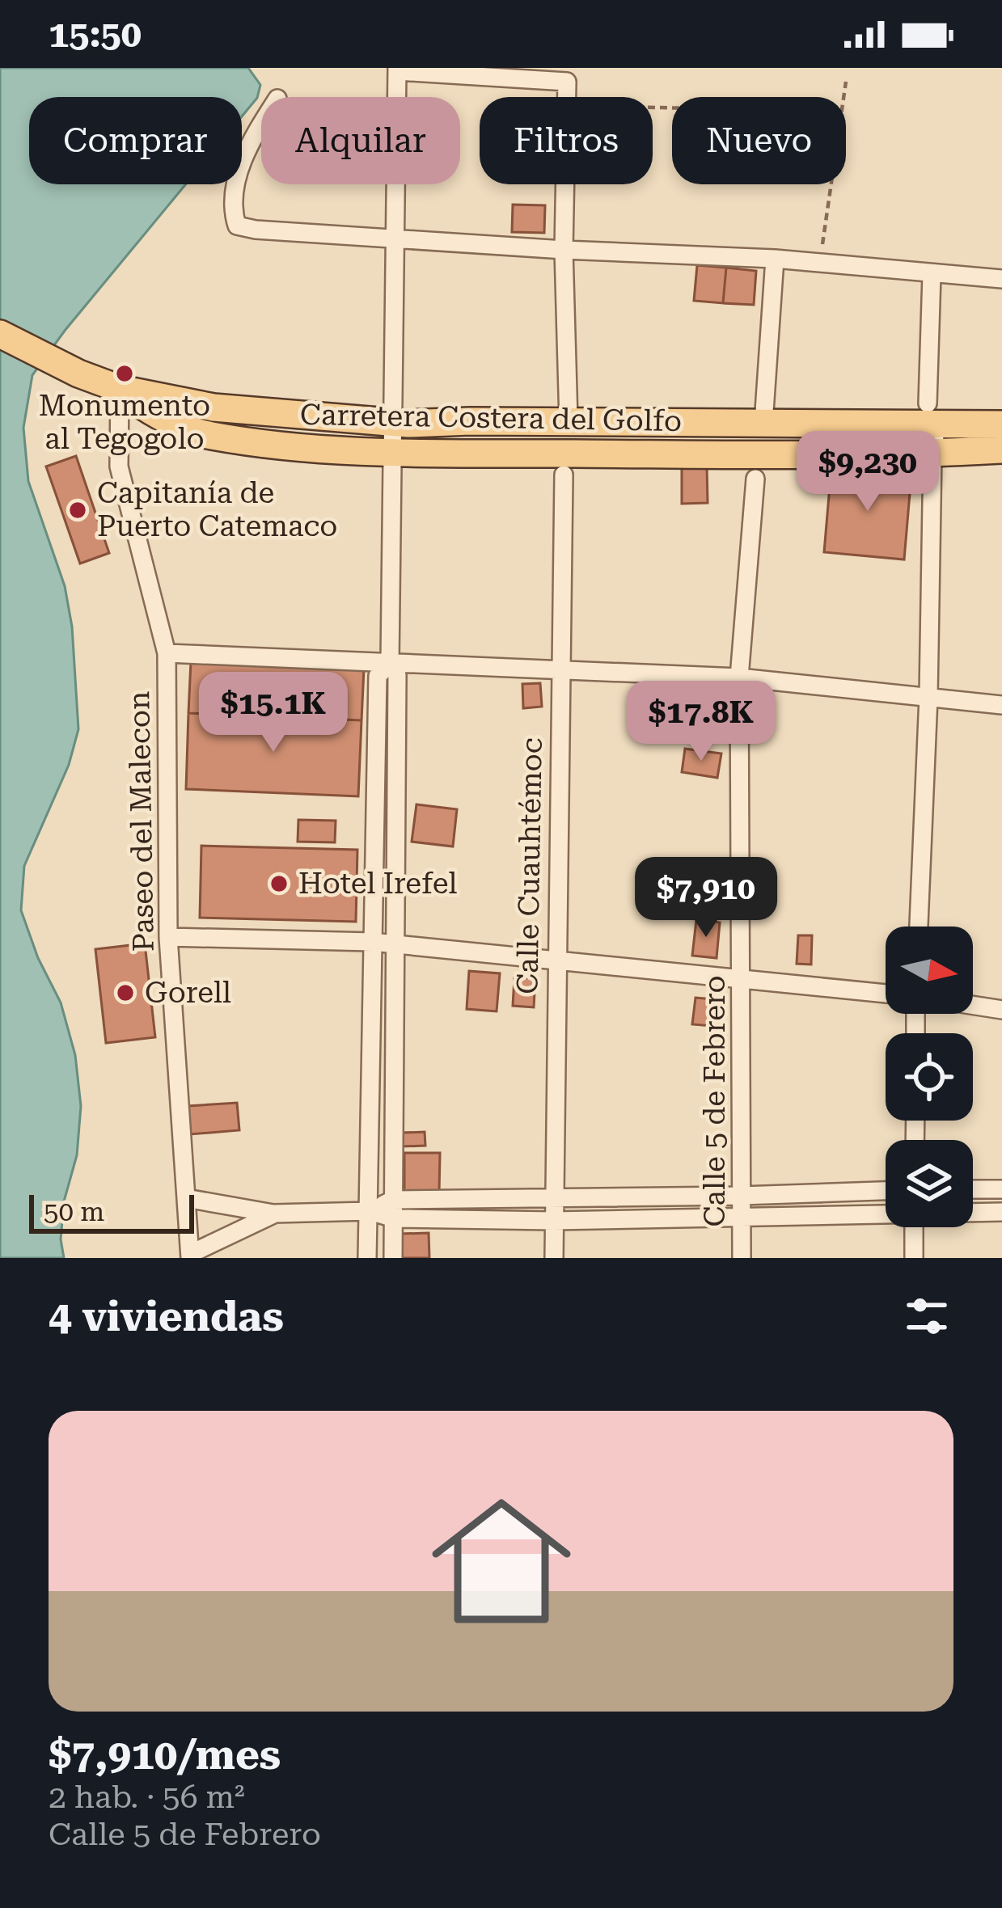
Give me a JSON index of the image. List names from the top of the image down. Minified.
{"streets":{"main road":["Carretera Costera del Golfo"],"street":["Paseo del Malecon","Calle Cuauhtémoc","Calle 5 de Febrero"]},"crossings":[["Carretera Costera del Golfo","Paseo del Malecon"]],"places":["Monumento al Tegogolo","Capitanía de Puerto Catemaco","Hotel Irefel","Gorell"],"scale_bar":"50 m","north":"right","page":{"status":"15:50","chip":["Comprar","Alquilar","Filtros","Nuevo"],"price":["$9,230","$15.1K","$17.8K","$7,910"],"scale":"50 m","heading":"4 viviendas","list":[{"name":"$7,910/mes","note":"2 hab. · 56 m² · Calle 5 de Febrero"}]}}
